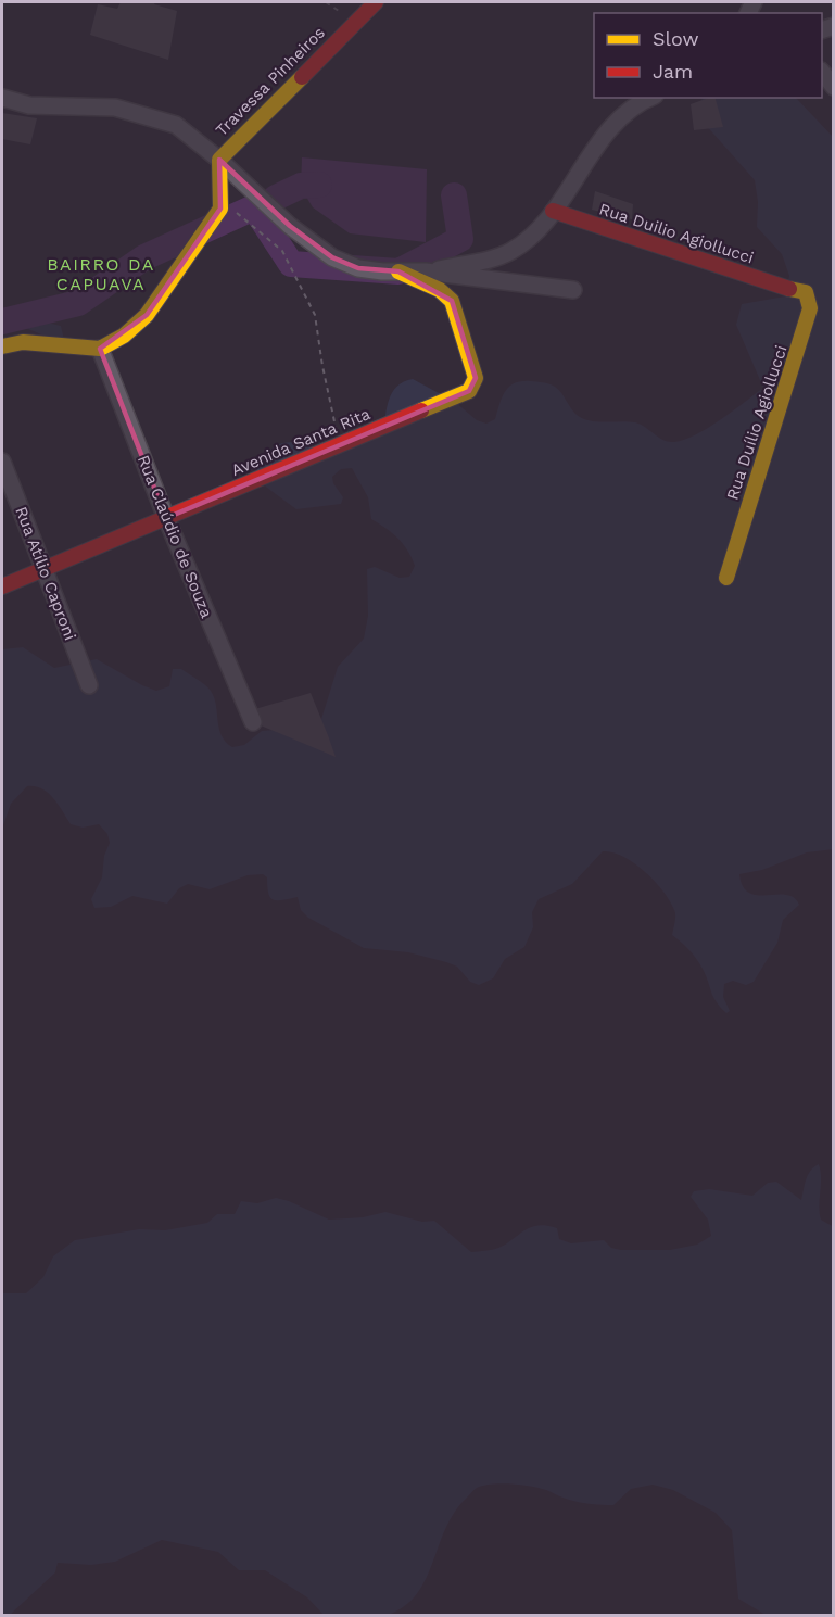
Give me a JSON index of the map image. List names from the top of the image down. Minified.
{"streets":{"street":["Travessa Pinheiros","Rua Duilio Agiollucci","Rua Duílio Agiollucci","Avenida Santa Rita","Rua Claúdio de Souza","Rua Atílio Caproni"]},"crossings":[["Rua Duilio Agiollucci","Rua Duílio Agiollucci"],["Avenida Santa Rita","Rua Claúdio de Souza"],["Avenida Santa Rita","Rua Atílio Caproni"]],"districts":["BAIRRO DA CAPUAVA"],"legend":["Slow","Jam"]}
